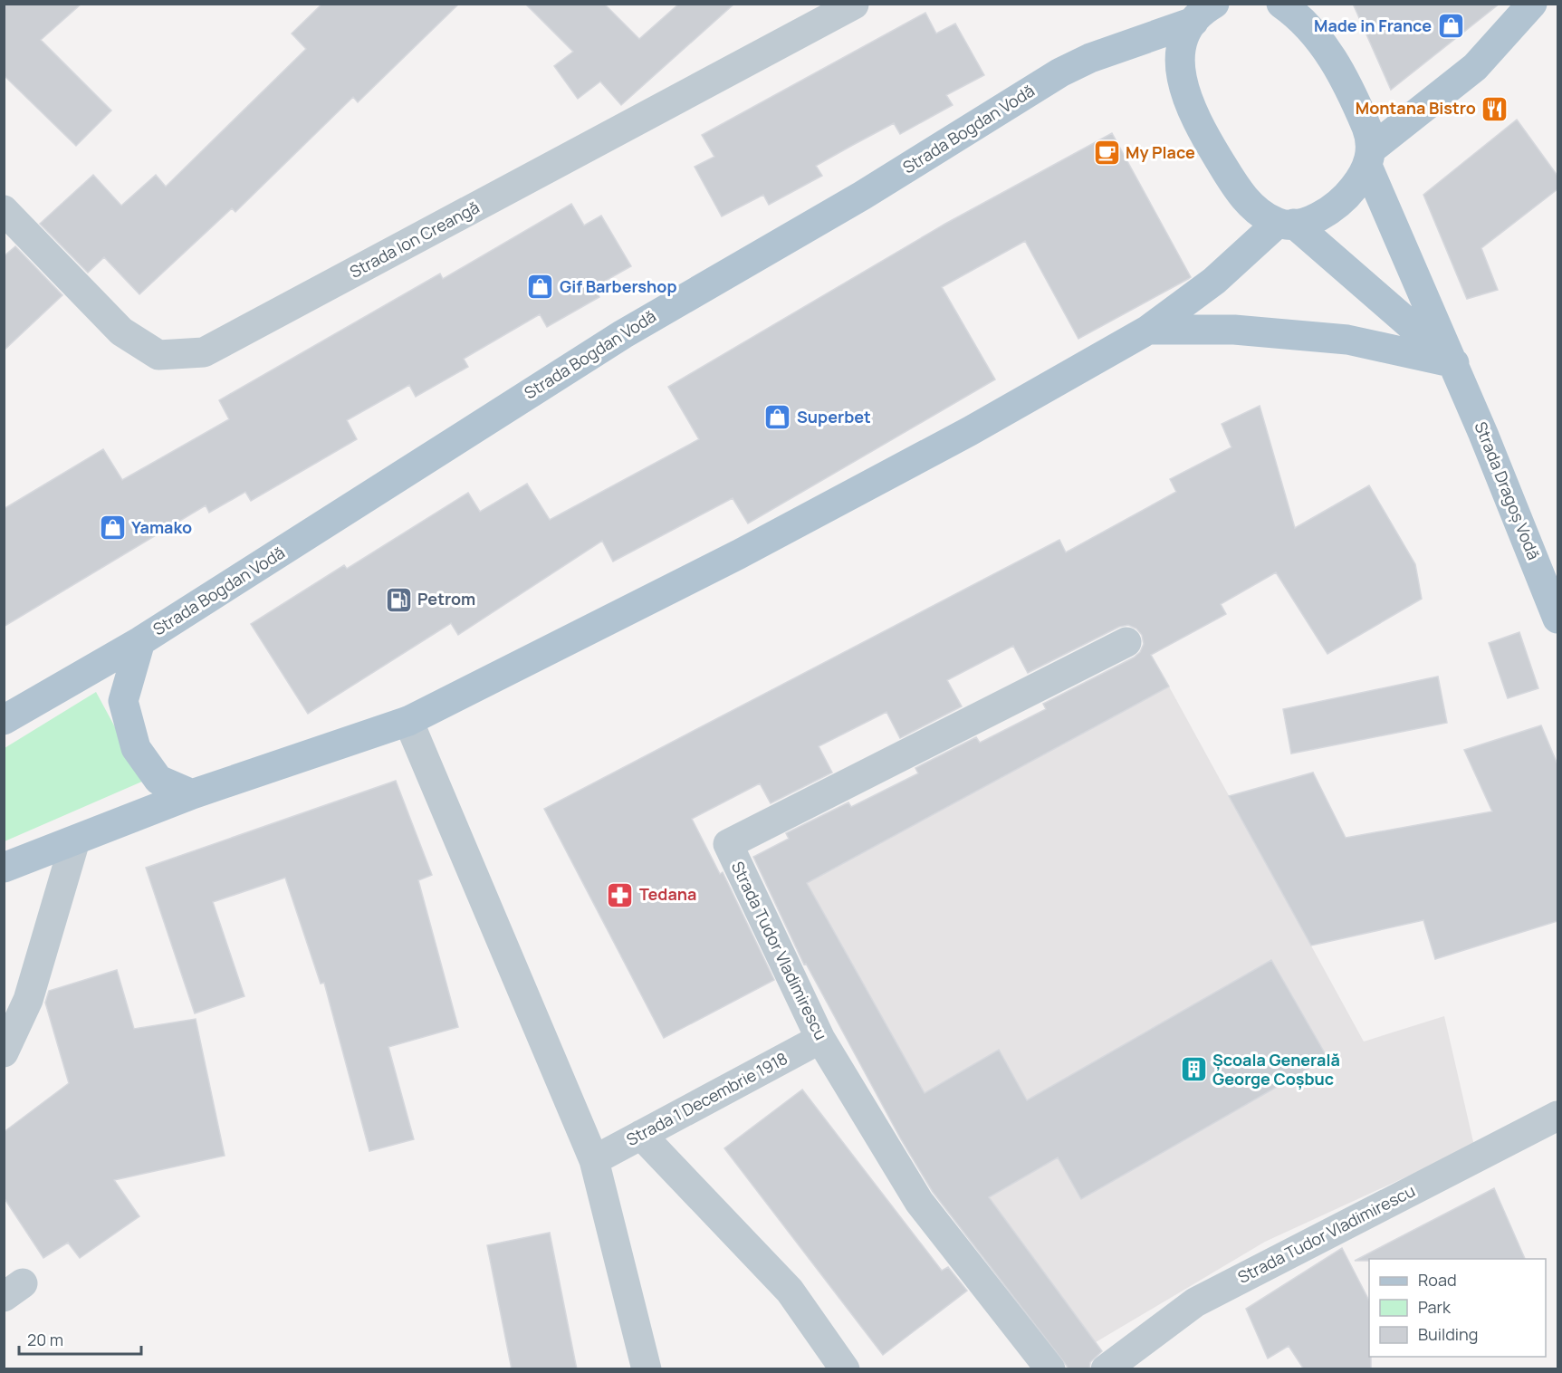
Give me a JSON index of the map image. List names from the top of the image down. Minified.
{"streets":{"main road":["Strada Bogdan Vodă","Strada Dragoș Vodă"],"street":["Strada Ion Creangă","Strada Tudor Vladimirescu","Strada 1 Decembrie 1918"]},"crossings":[["Strada Bogdan Vodă","Strada Dragoș Vodă"],["Strada Tudor Vladimirescu","Strada 1 Decembrie 1918"]],"places":{"shop":["Made in France","Gif Barbershop","Superbet","Yamako"],"restaurant":["Montana Bistro"],"cafe":["My Place"],"fuel station":["Petrom"],"pharmacy":["Tedana"],"building":["Școala Generală George Coșbuc"]},"legend":["Road","Park","Building"],"scale_bar":"20 m"}
